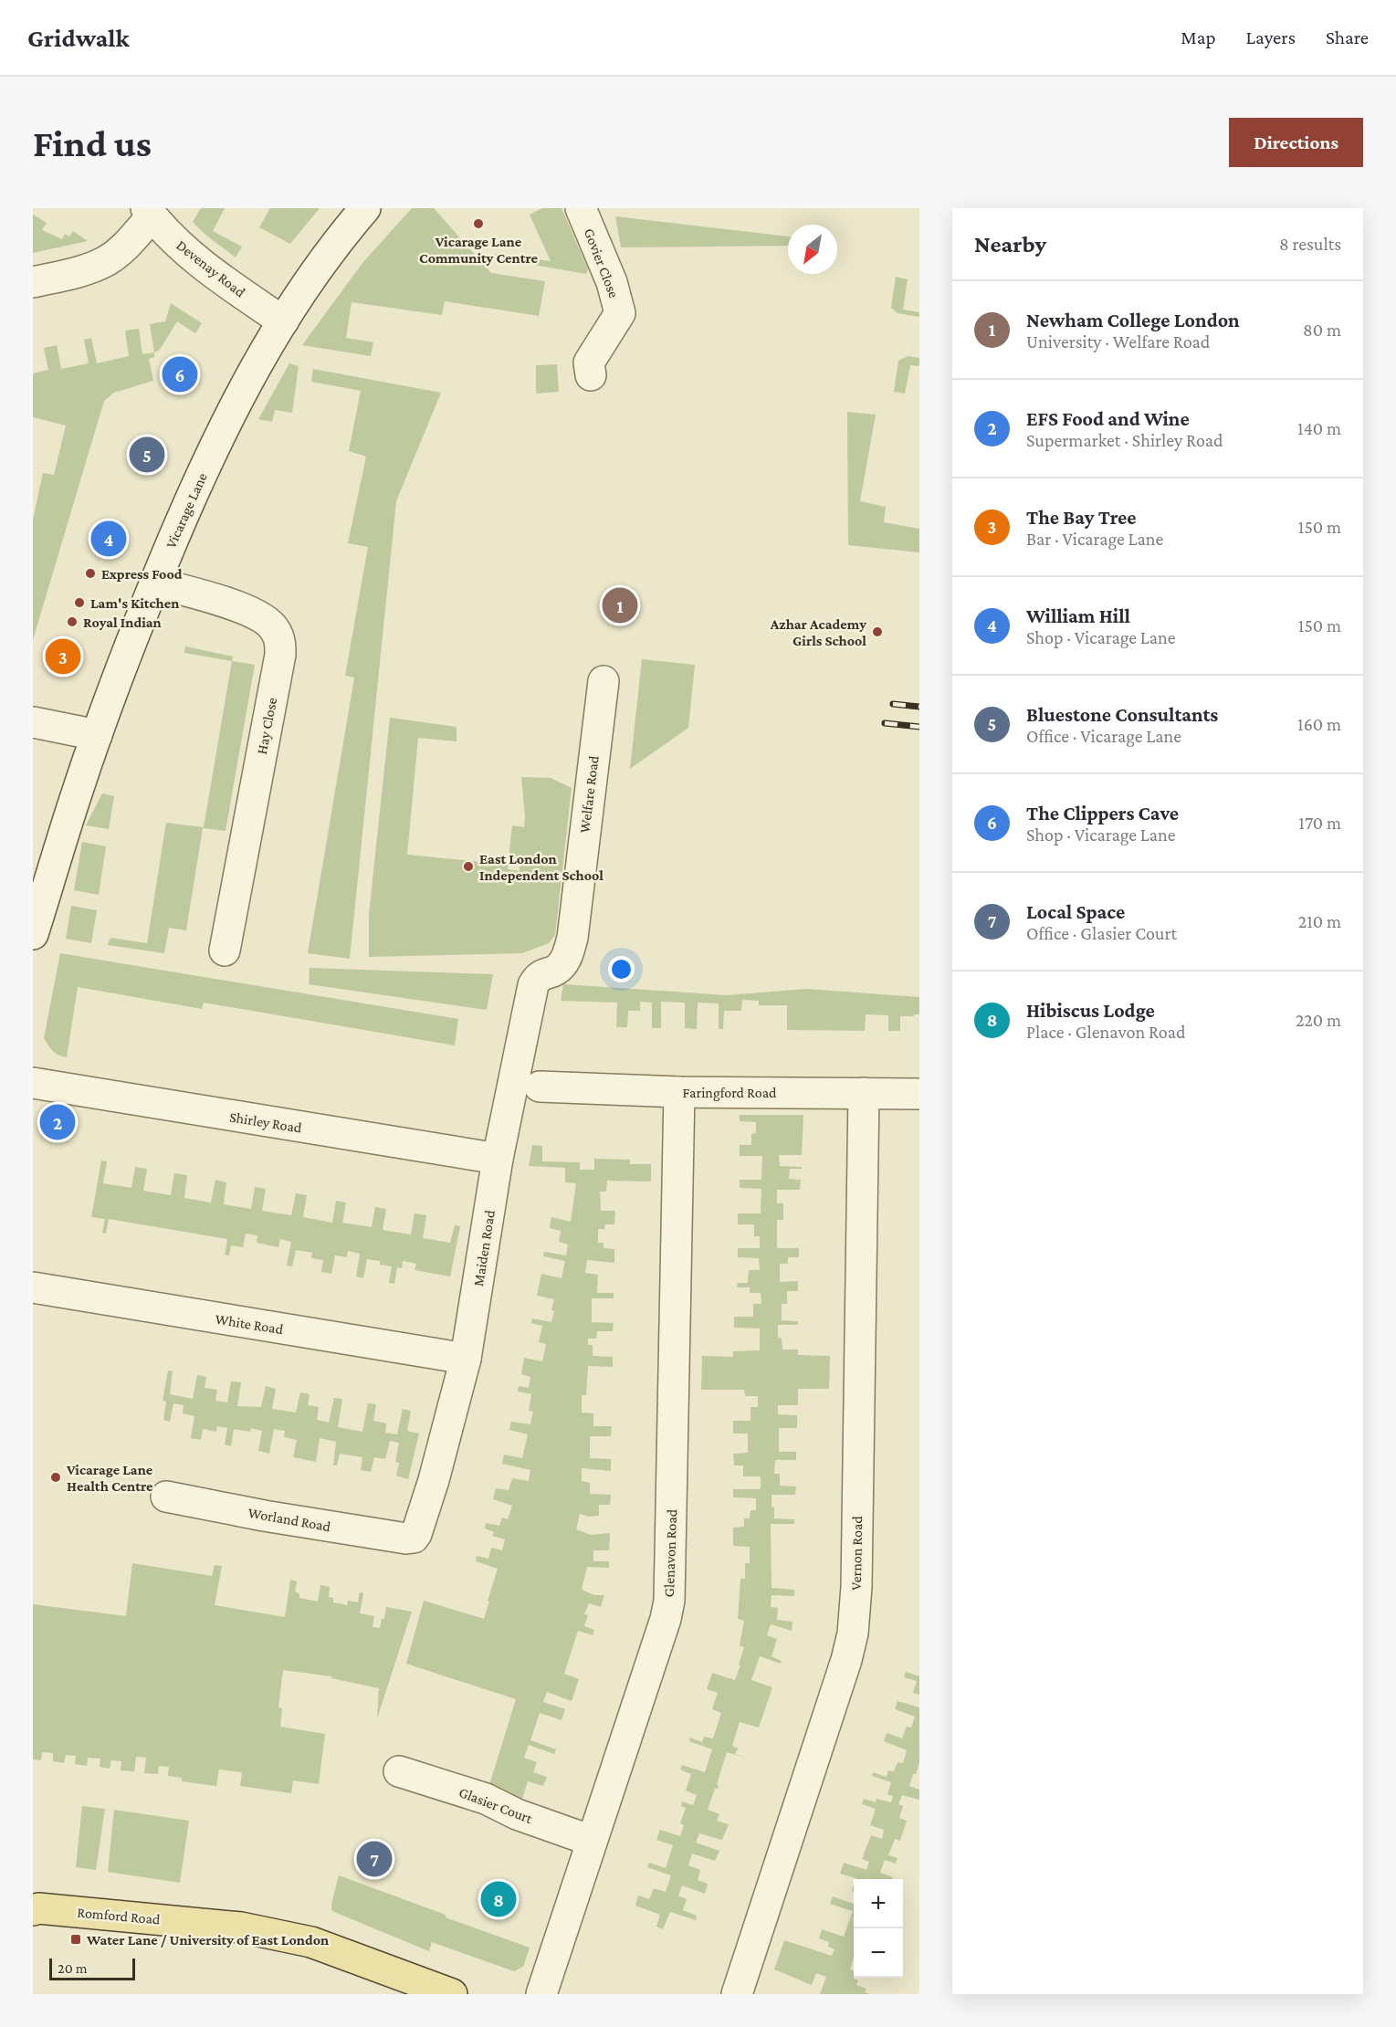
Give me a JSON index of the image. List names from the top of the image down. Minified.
{"streets":{"main road":["Romford Road"],"street":["Govier Close","Devenay Road","Vicarage Lane","Hay Close","Welfare Road","Faringford Road","Shirley Road","Maiden Road","White Road","Worland Road","Glenavon Road","Vernon Road","Glasier Court"]},"crossings":[["Devenay Road","Vicarage Lane"],["Vicarage Lane","Hay Close"],["Welfare Road","Maiden Road"],["Faringford Road","Glenavon Road"],["Faringford Road","Vernon Road"],["Shirley Road","Maiden Road"],["Maiden Road","White Road"],["Maiden Road","Worland Road"],["Glenavon Road","Glasier Court"]],"places":{"other":["Vicarage Lane Community Centre","Express Food","Lam's Kitchen","Royal Indian","Azhar Academy Girls School","East London Independent School","Vicarage Lane Health Centre"],"transit":["Water Lane / University of East London"]},"scale_bar":"20 m","north":"bottom left","page":{"header":"Gridwalk","nav":["Map","Layers","Share"],"buttons":"Directions","title":"Find us","heading":["Nearby","8 results"],"list":[{"mark":"1","name":"Newham College London","note":"University · Welfare Road","value":"80 m"},{"mark":"2","name":"EFS Food and Wine","note":"Supermarket · Shirley Road","value":"140 m"},{"mark":"3","name":"The Bay Tree","note":"Bar · Vicarage Lane","value":"150 m"},{"mark":"4","name":"William Hill","note":"Shop · Vicarage Lane","value":"150 m"},{"mark":"5","name":"Bluestone Consultants","note":"Office · Vicarage Lane","value":"160 m"},{"mark":"6","name":"The Clippers Cave","note":"Shop · Vicarage Lane","value":"170 m"},{"mark":"7","name":"Local Space","note":"Office · Glasier Court","value":"210 m"},{"mark":"8","name":"Hibiscus Lodge","note":"Place · Glenavon Road","value":"220 m"}],"pins":["6","5","4","1","3","2","7","8"],"map_buttons":["+","−"],"scale":"20 m"}}
